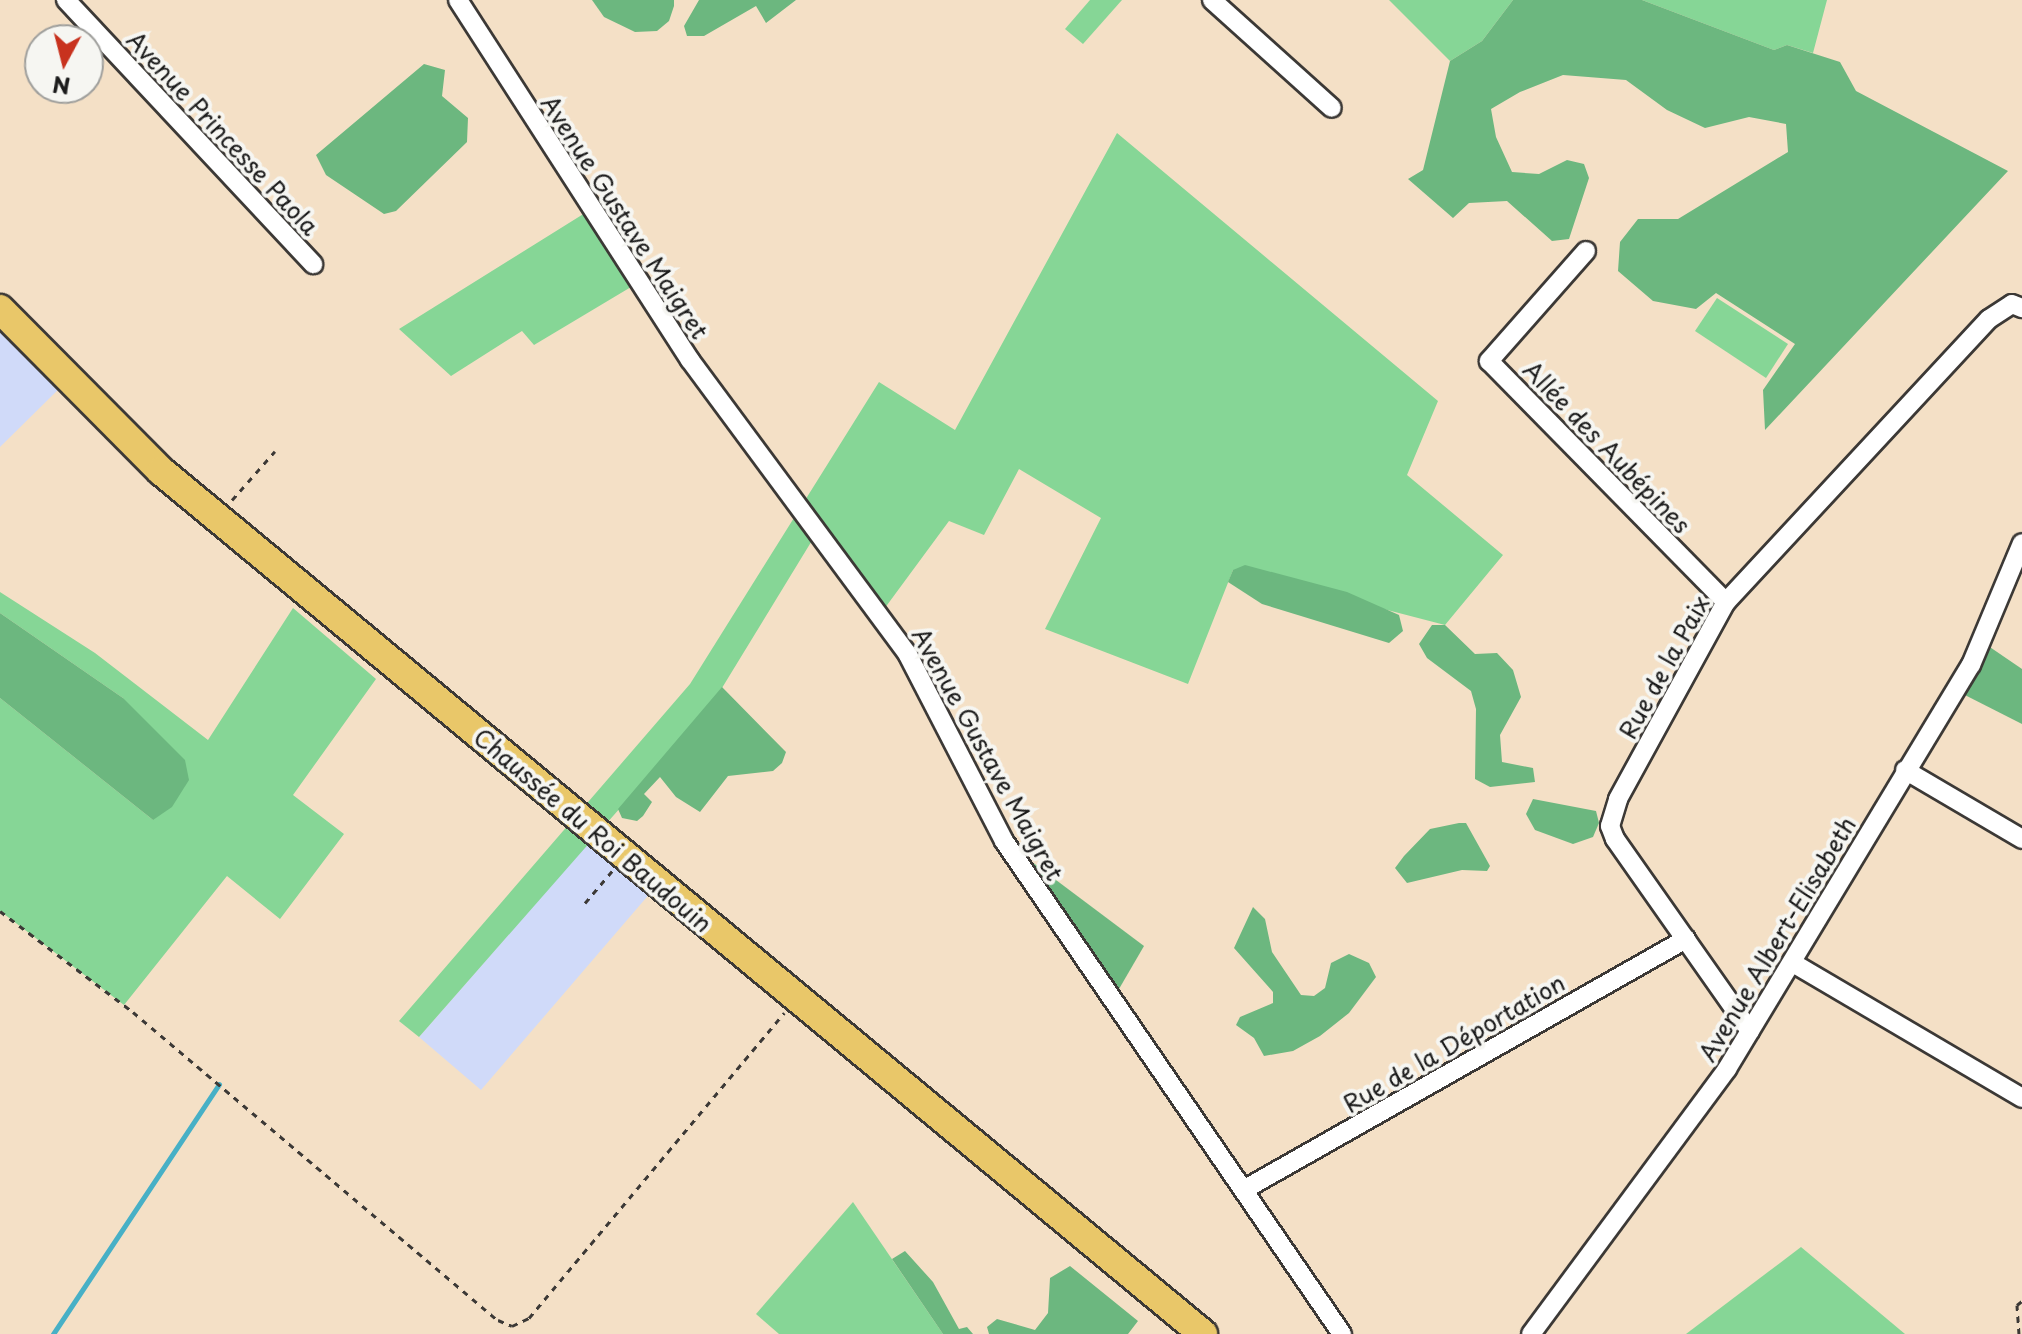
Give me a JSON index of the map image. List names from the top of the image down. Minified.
{"streets":{"main road":["Chaussée du Roi Baudouin"],"street":["Avenue Princesse Paola","Avenue Gustave Maigret","Allée des Aubépines","Rue de la Paix","Avenue Albert-Elisabeth","Rue de la Déportation"]},"crossings":[["Avenue Gustave Maigret","Rue de la Déportation"],["Allée des Aubépines","Rue de la Paix"],["Rue de la Paix","Avenue Albert-Elisabeth"],["Rue de la Paix","Rue de la Déportation"]],"north":"bottom"}
